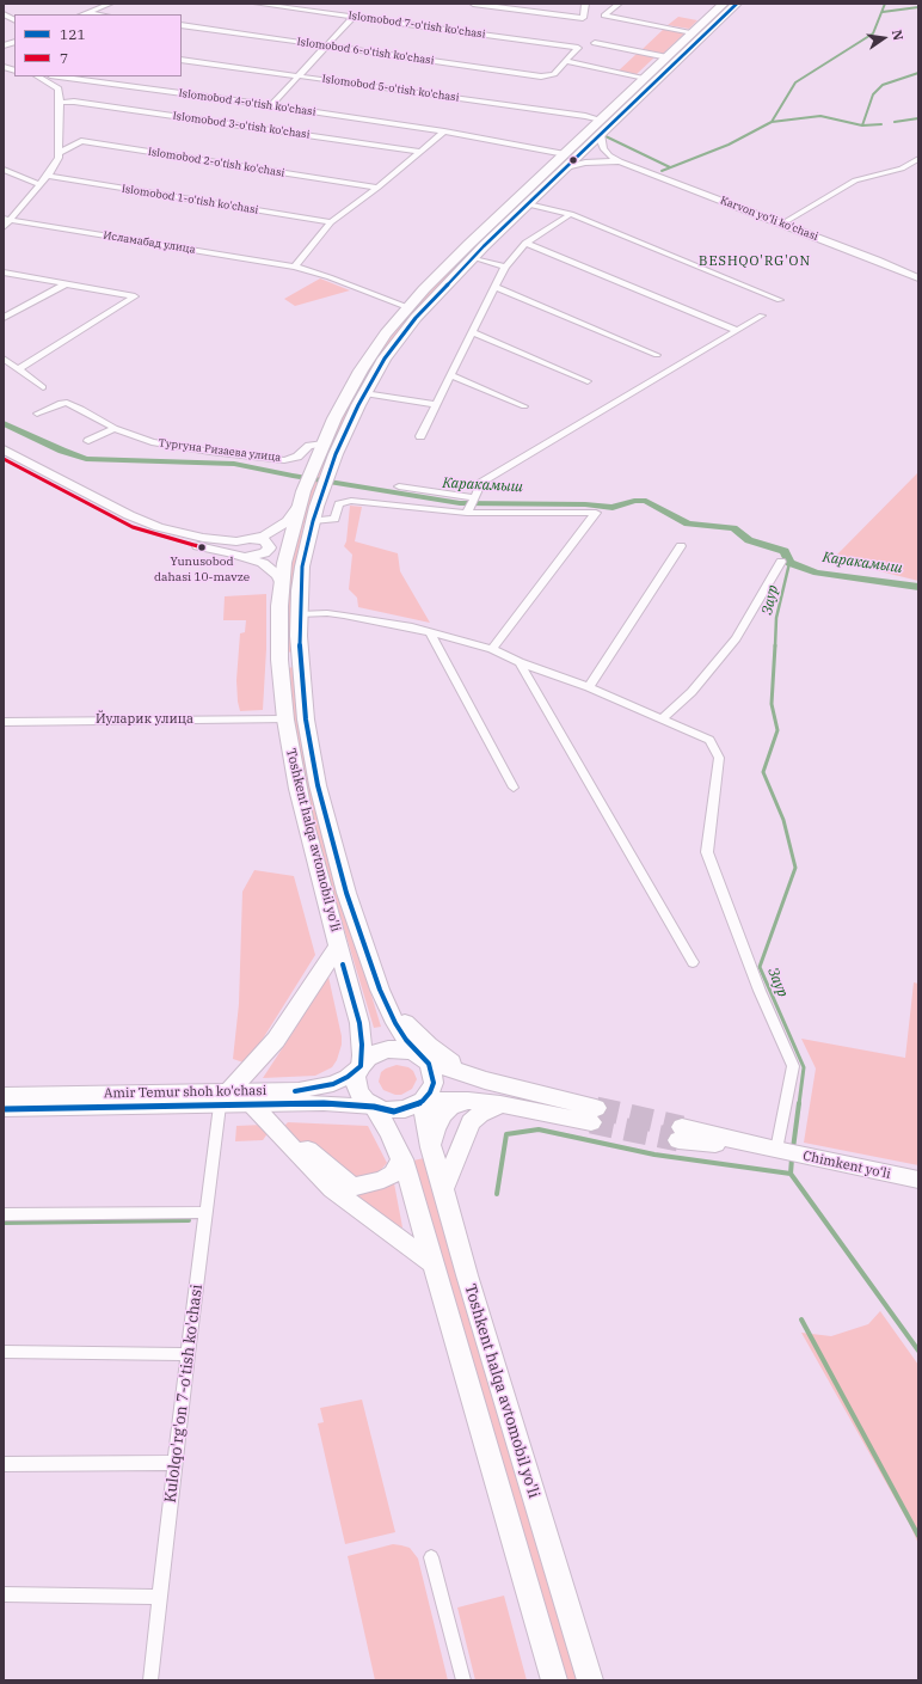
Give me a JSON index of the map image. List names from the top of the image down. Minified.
{"streets":{"highway":["Toshkent halqa avtomobil yo'li","Chimkent yo‘li"],"main road":["Amir Temur shoh ko'chasi"],"street":["Islomobod 7-o'tish ko'chasi","Islomobod 6-o'tish ko'chasi","Islomobod 5-o'tish ko'chasi","Islomobod 4-o'tish ko'chasi","Islomobod 3-o'tish ko'chasi","Islomobod 2-o'tish ko'chasi","Islomobod 1-o'tish ko'chasi","Karvon yo‘li ko'chasi","Исламабад улица","Тургуна Ризаева улица","Йуларик улица","Kulolqo'rg'on 7-o'tish ko'chasi"]},"crossings":[["Islomobod 7-o'tish ko'chasi","Islomobod 6-o'tish ko'chasi"],["Islomobod 5-o'tish ko'chasi","Toshkent halqa avtomobil yo'li"],["Islomobod 4-o'tish ko'chasi","Toshkent halqa avtomobil yo'li"],["Исламабад улица","Toshkent halqa avtomobil yo'li"],["Тургуна Ризаева улица","Toshkent halqa avtomobil yo'li"],["Йуларик улица","Toshkent halqa avtomobil yo'li"],["Toshkent halqa avtomobil yo'li","Amir Temur shoh ko'chasi"],["Amir Temur shoh ko'chasi","Kulolqo'rg'on 7-o'tish ko'chasi"]],"districts":["BESHQO'RG'ON"],"water":["Каракамыш","Заур"],"places":["Yunusobod dahasi 10-mavze"],"lines":["transit line 121","transit line 7"],"legend":["121","7"],"north":"right"}
